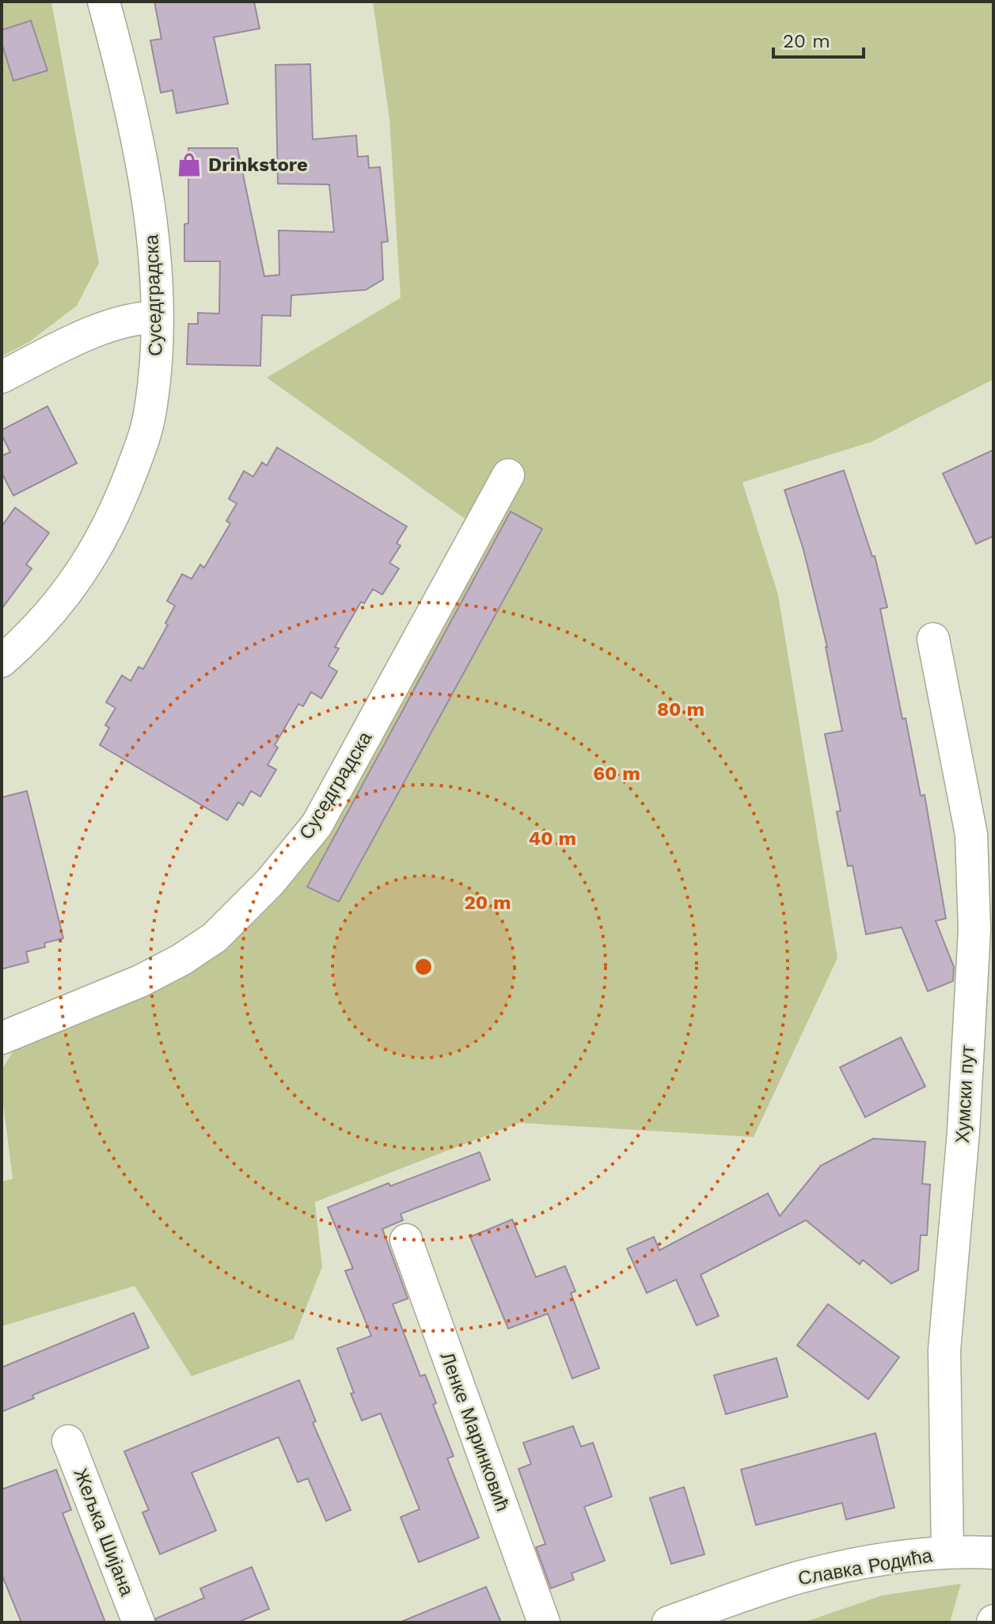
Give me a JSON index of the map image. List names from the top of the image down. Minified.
{"streets":{"street":["Суседградска","Хумски пут","Ленке Маринковић","Жељка Шијана","Славка Родића"]},"crossings":[["Хумски пут","Славка Родића"]],"places":{"shop":["Drinkstore"]},"scale_bar":"20 m","rings":["80 m","60 m","40 m","20 m"]}
